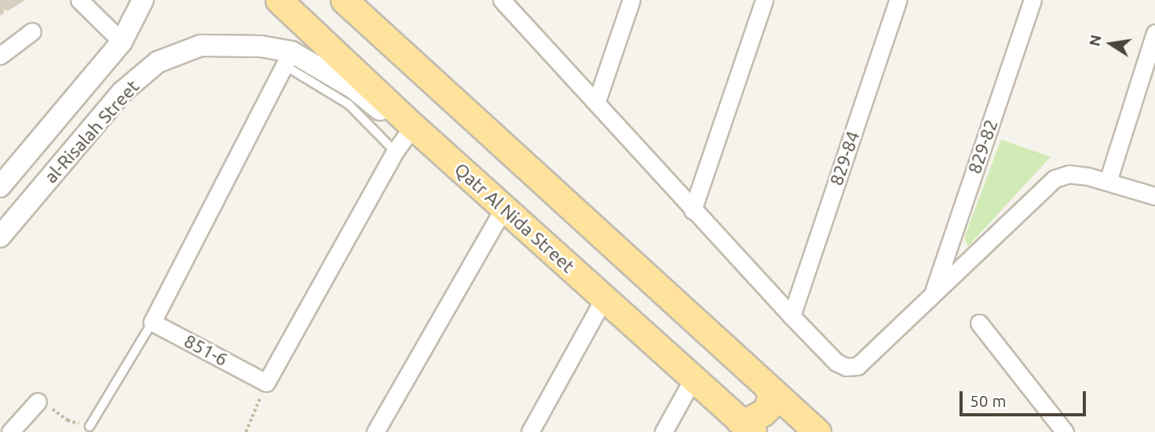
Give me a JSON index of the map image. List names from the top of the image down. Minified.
{"streets":{"main road":["Qatr Al Nida Street"],"street":["al-Risalah Street","829-82","829-84","851-6"]},"crossings":[["al-Risalah Street","Qatr Al Nida Street"]],"scale_bar":"50 m","north":"left"}
